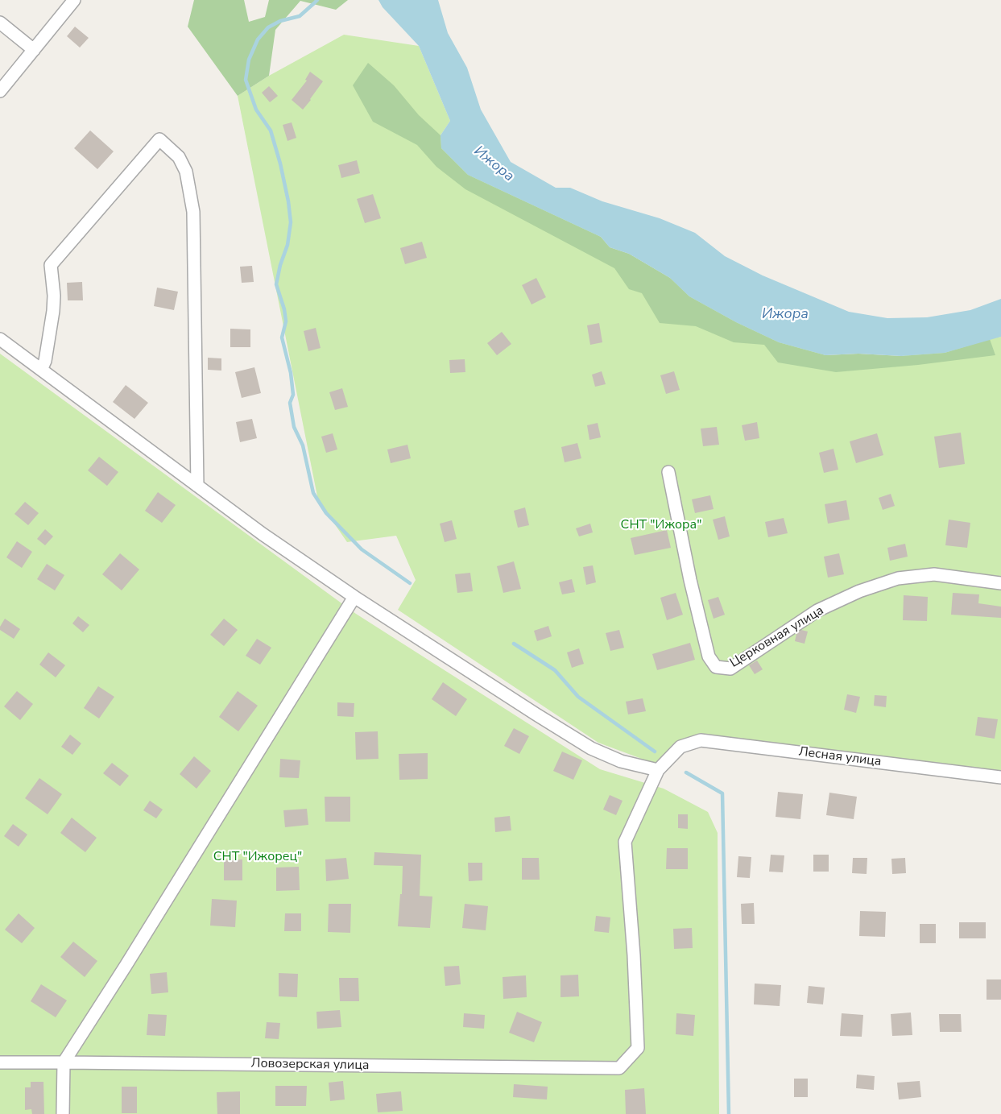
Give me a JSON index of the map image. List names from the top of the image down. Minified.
{"streets":{"street":["Церковная улица","Лесная улица","Ловозерская улица"]},"crossings":[["Лесная улица","Ловозерская улица"]],"water":["Ижора"],"parks":["СНТ \"Ижора\"","СНТ \"Ижорец\""]}
